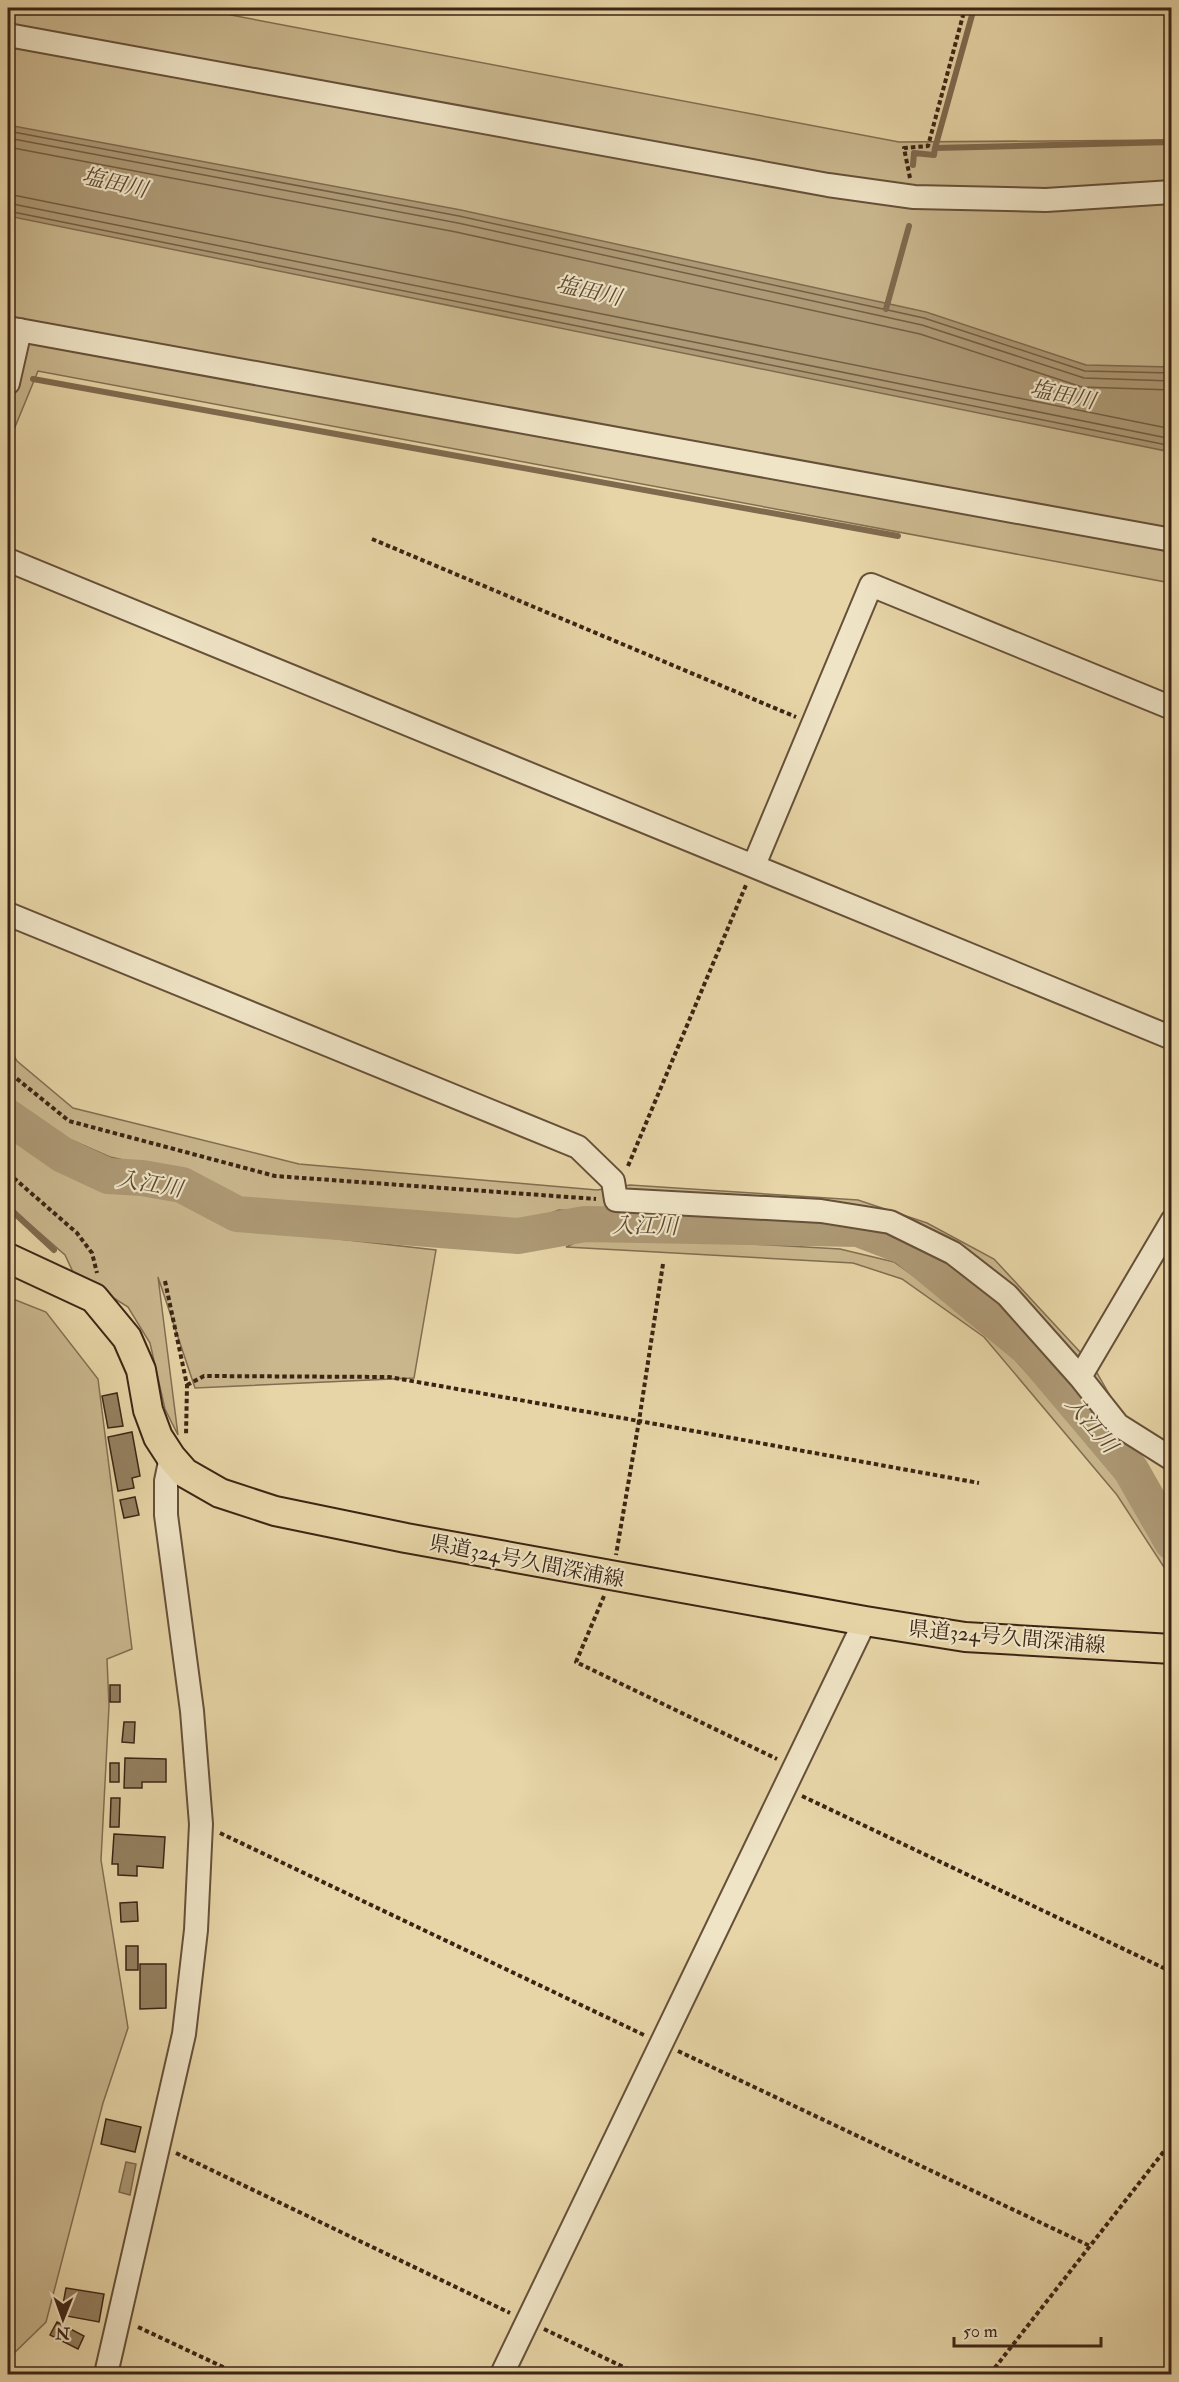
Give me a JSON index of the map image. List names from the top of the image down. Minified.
{"streets":{"main road":["県道324号久間深浦線"]},"water":["塩田川","入江川"],"scale_bar":"50 m","north":"bottom"}
